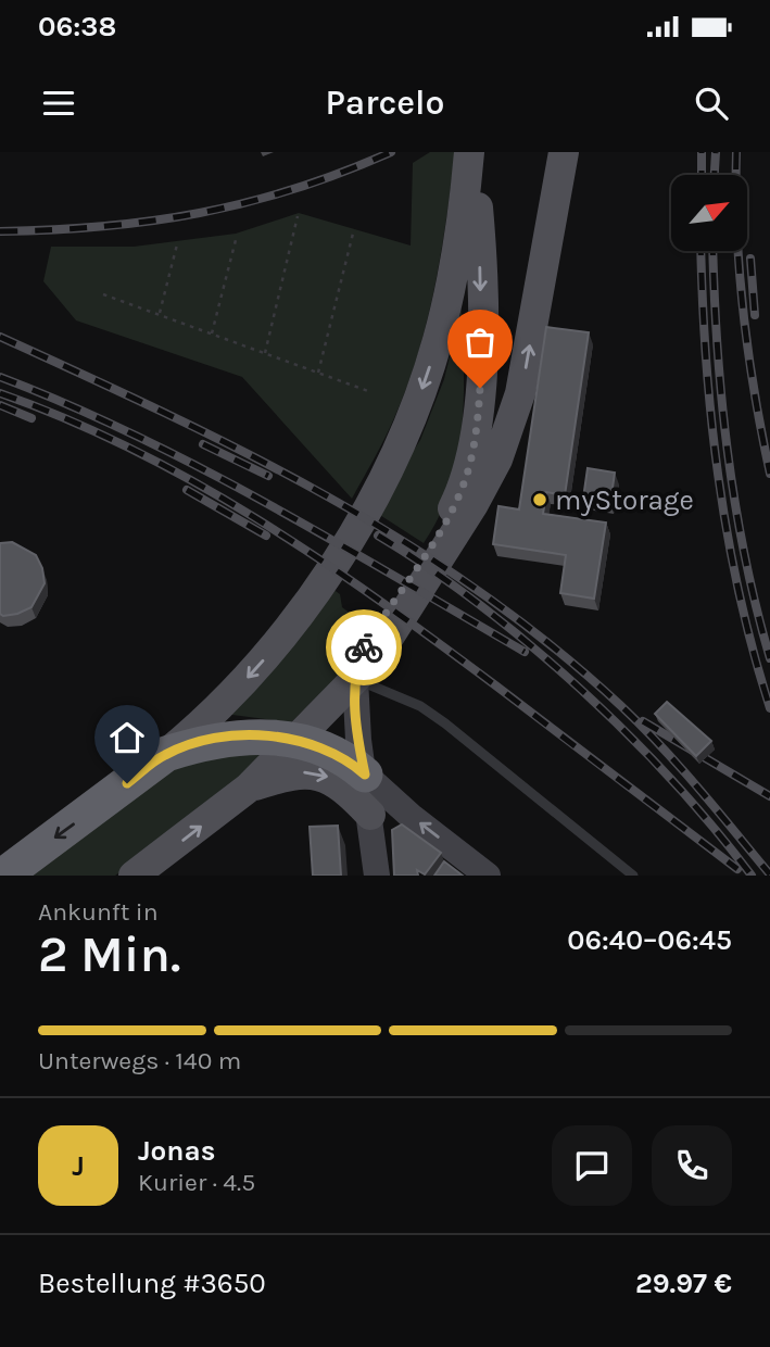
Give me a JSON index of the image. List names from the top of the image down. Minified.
{"places":["myStorage"],"north":"top right","page":{"status":"06:38","header":"Parcelo","heading":["2 Min.","Ankunft in","06:40–06:45"],"panel":["Jonas","Kurier · 4.5","Bestellung #3650","29.97 €"],"bar":"Unterwegs · 140 m","round":"J"}}
